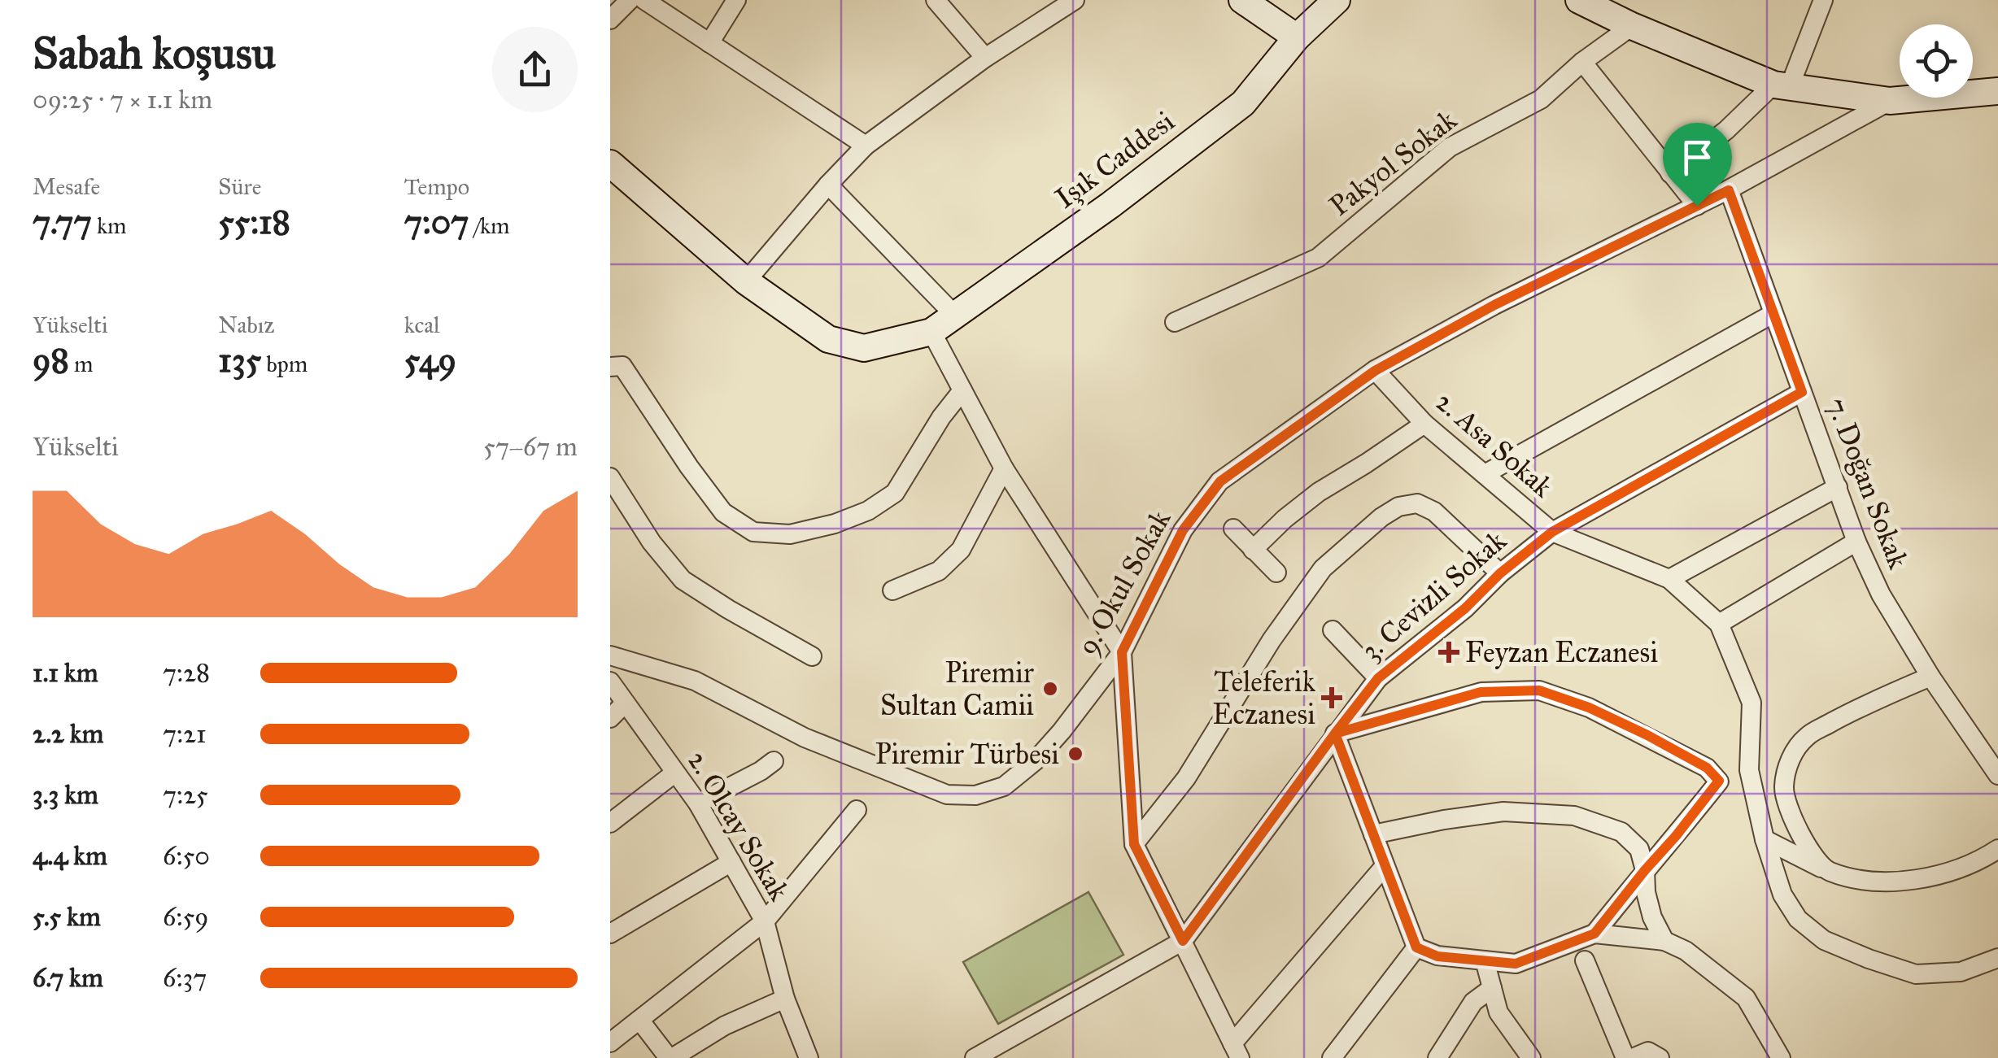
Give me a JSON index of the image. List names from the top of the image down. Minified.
{"streets":{"main road":["Işık Caddesi"],"street":["Pakyol Sokak","2. Asa Sokak","7. Doğan Sokak","9. Okul Sokak","3. Cevizli Sokak","2. Olcay Sokak"]},"crossings":[["2. Asa Sokak","9. Okul Sokak"],["2. Asa Sokak","3. Cevizli Sokak"],["7. Doğan Sokak","9. Okul Sokak"],["7. Doğan Sokak","3. Cevizli Sokak"]],"places":{"health":["Feyzan Eczanesi","Teleferik Eczanesi"],"other":["Piremir Sultan Camii","Piremir Türbesi"]},"page":{"heading":["Sabah koşusu","09:25 · 7 × 1.1 km"],"stats":[["Mesafe","7.77 km"],["Süre","55:18"],["Tempo","7:07 /km"],["Yükselti","98 m"],["Nabız","135 bpm"],["kcal","549"]],"chart":["Yükselti","57–67 m"],"list":[{"name":"1.1 km","note":"7:28"},{"name":"2.2 km","note":"7:21"},{"name":"3.3 km","note":"7:25"},{"name":"4.4 km","note":"6:50"},{"name":"5.5 km","note":"6:59"},{"name":"6.7 km","note":"6:37"}]}}
